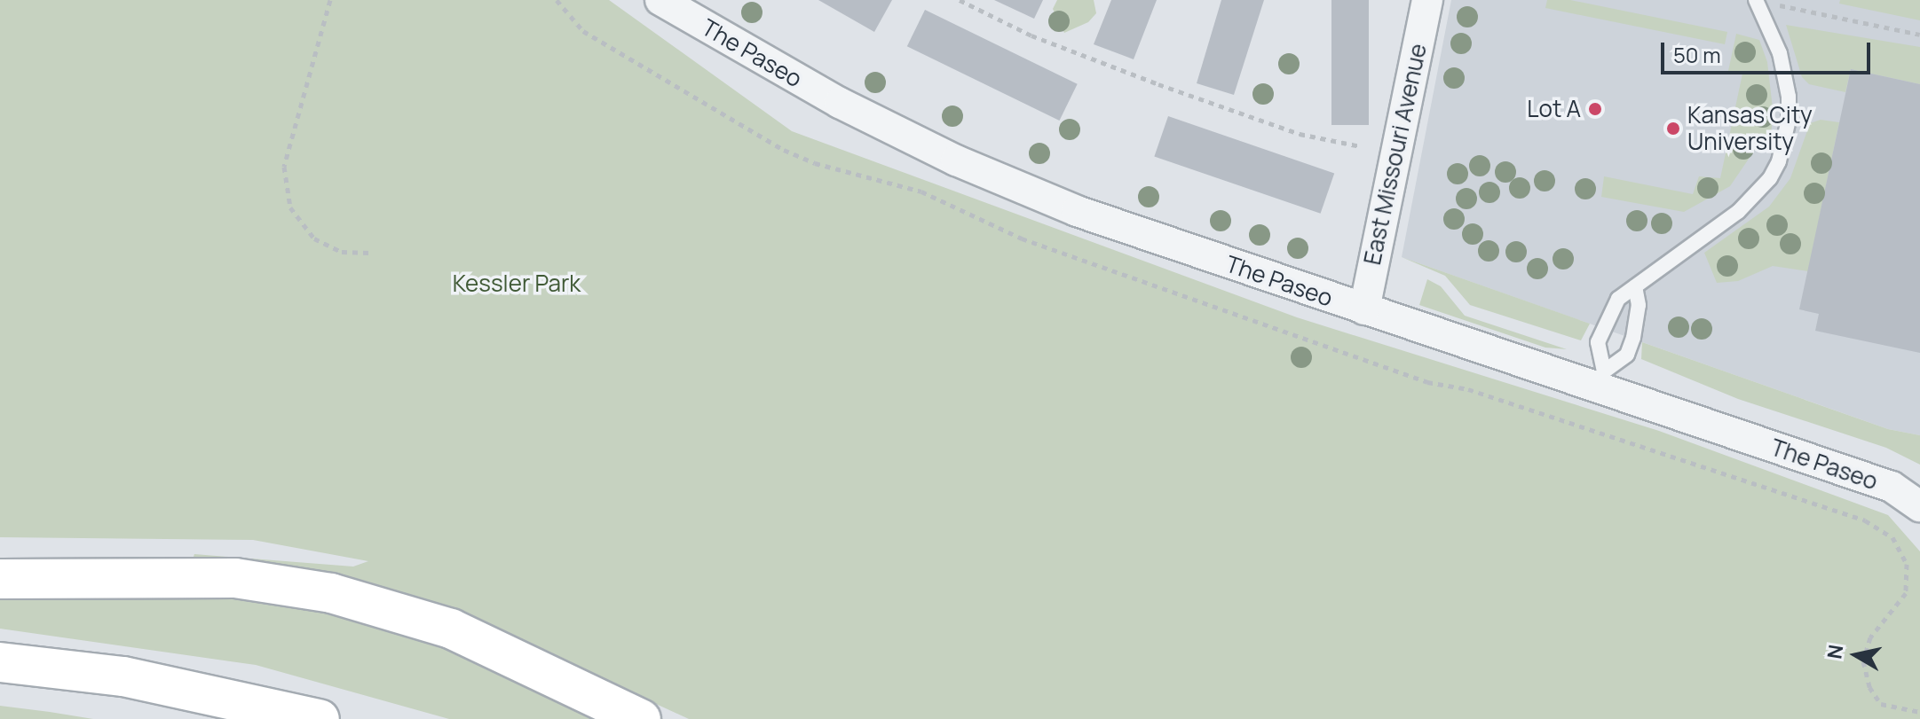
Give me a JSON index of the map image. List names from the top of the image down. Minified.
{"streets":{"street":["The Paseo","East Missouri Avenue"]},"crossings":[["The Paseo","East Missouri Avenue"]],"parks":["Kessler Park"],"places":["Lot A","Kansas City University"],"scale_bar":"50 m","north":"left"}
